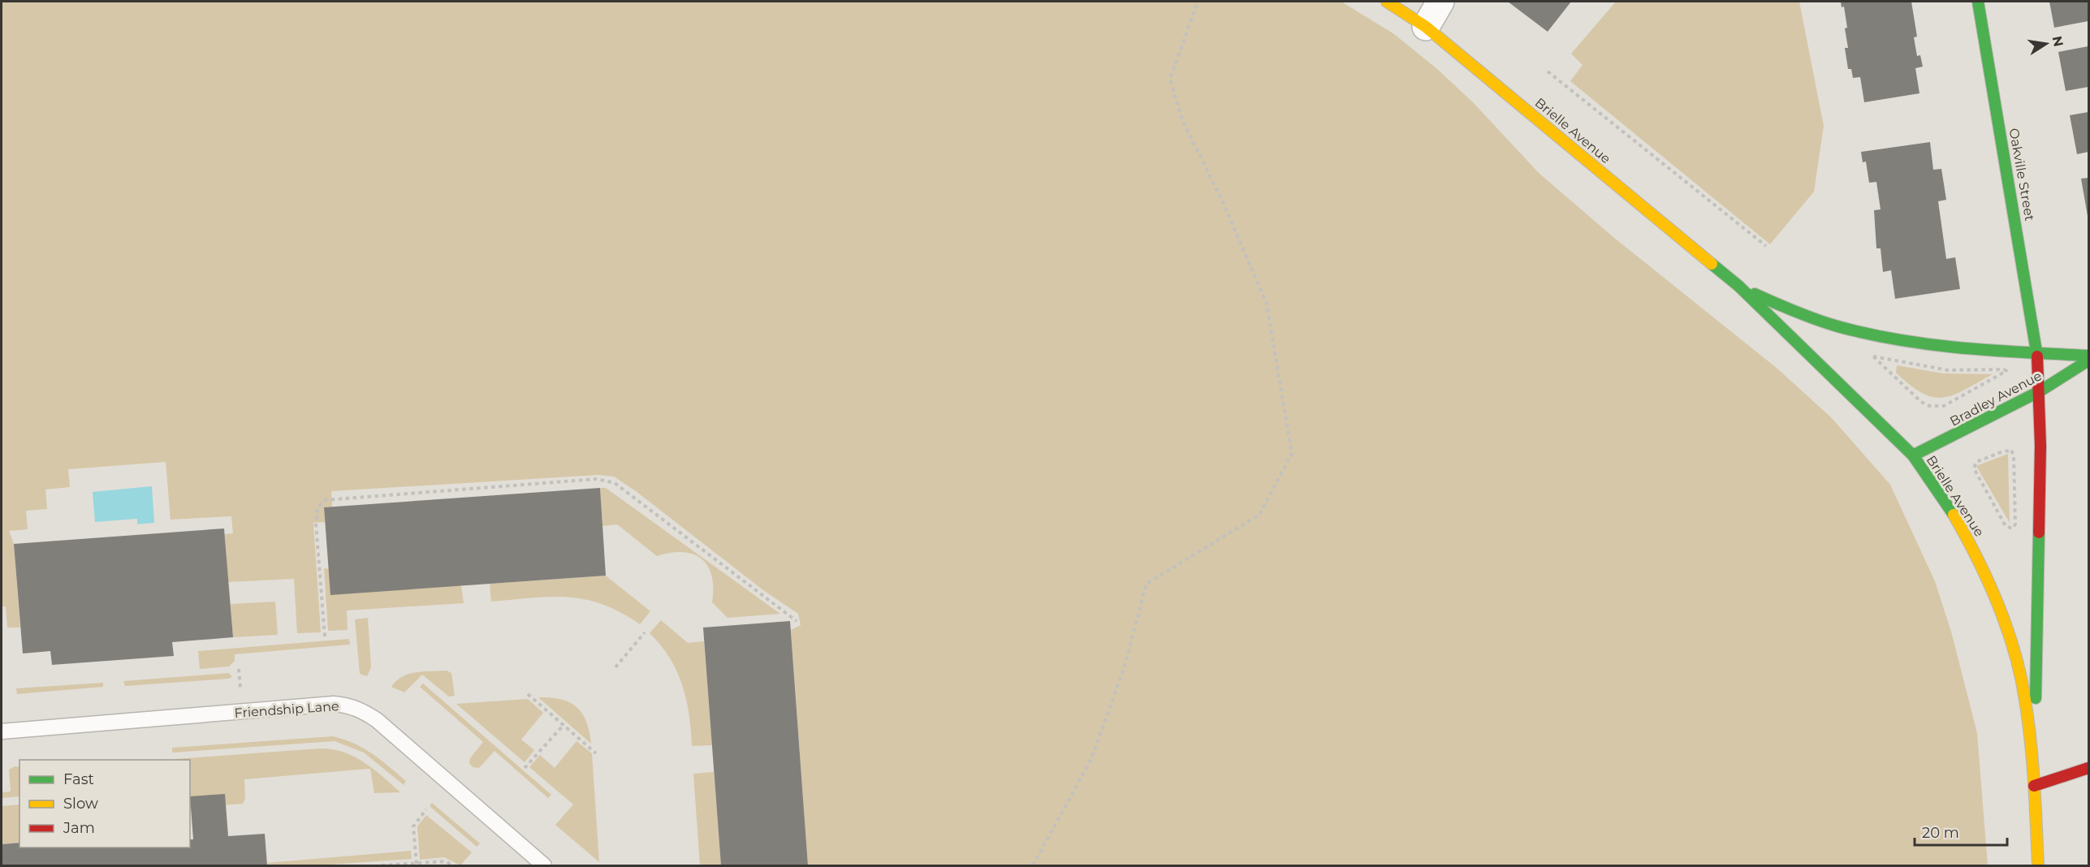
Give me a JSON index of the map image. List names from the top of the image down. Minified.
{"streets":{"street":["Brielle Avenue","Oakville Street","Bradley Avenue"],"lane":["Friendship Lane"]},"crossings":[["Brielle Avenue","Oakville Street"],["Brielle Avenue","Bradley Avenue"]],"legend":["Fast","Slow","Jam"],"scale_bar":"20 m","north":"right"}
